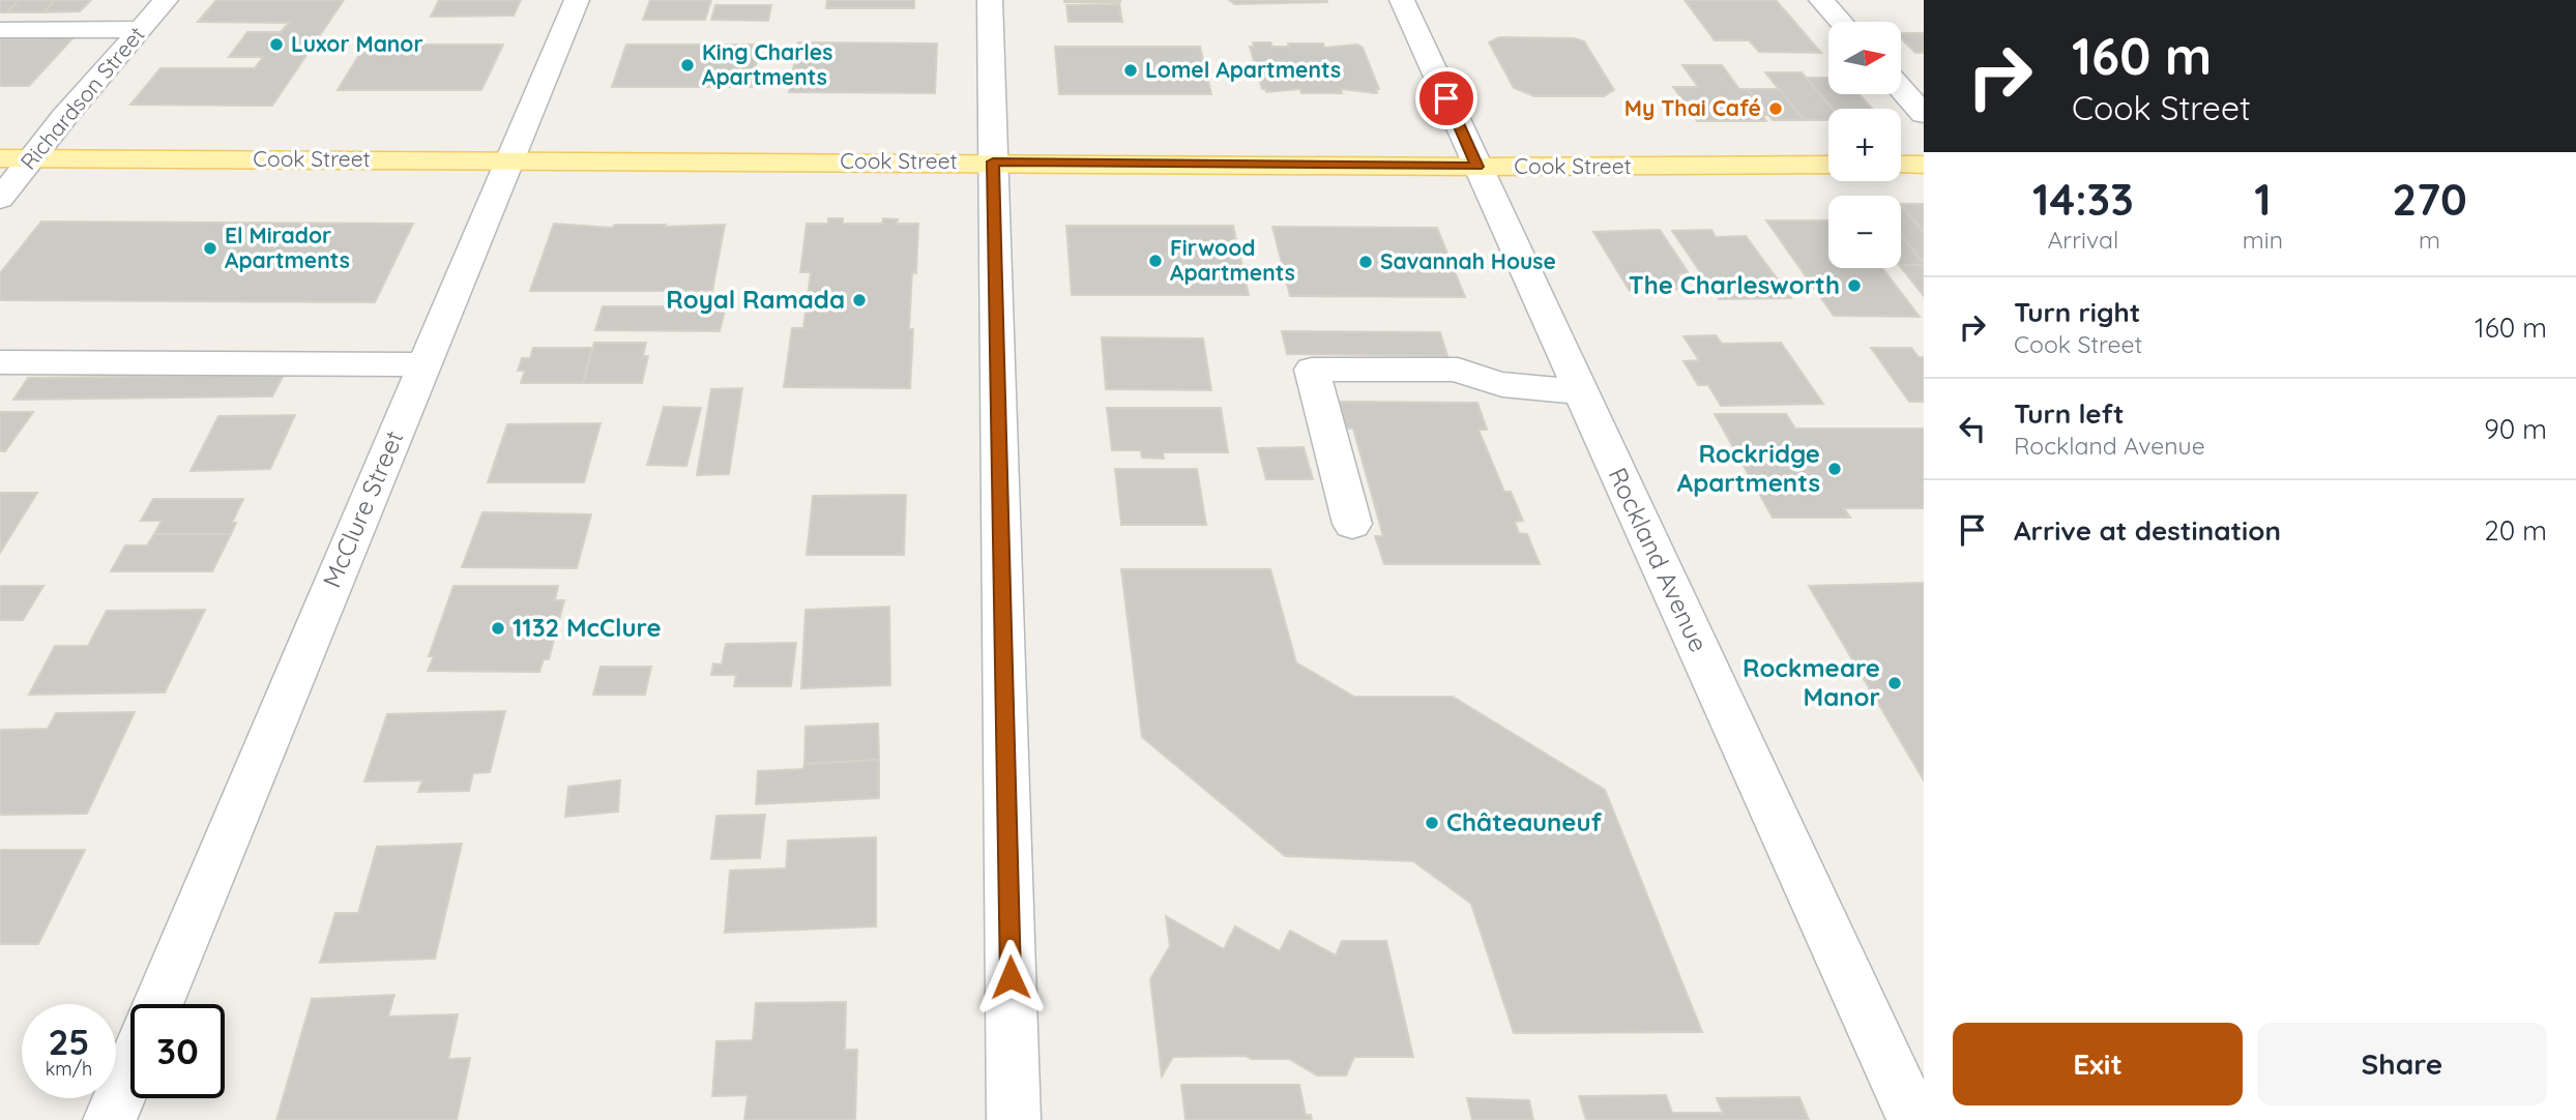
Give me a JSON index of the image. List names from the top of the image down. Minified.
{"streets":{"main road":["Cook Street"],"street":["Richardson Street","McClure Street","Rockland Avenue"]},"crossings":[["Richardson Street","Cook Street"],["Cook Street","McClure Street"],["Cook Street","Rockland Avenue"]],"places":["Luxor Manor","King Charles Apartments","Lomel Apartments","My Thai Café","El Mirador Apartments","Firwood Apartments","Savannah House","The Charlesworth","Royal Ramada","Rockridge Apartments","1132 McClure","Rockmeare Manor","Châteauneuf"],"north":"right","page":{"turn":["160 m","Cook Street"],"map_buttons":["+","−"],"eta":["14:33","Arrival","1","min","270","m"],"list":[{"name":"Turn right","note":"Cook Street","value":"160 m"},{"name":"Turn left","note":"Rockland Avenue","value":"90 m"},{"name":"Arrive at destination","value":"20 m"}],"speed":"25 km/h","limit":"30","buttons":["Exit","Share"]}}
